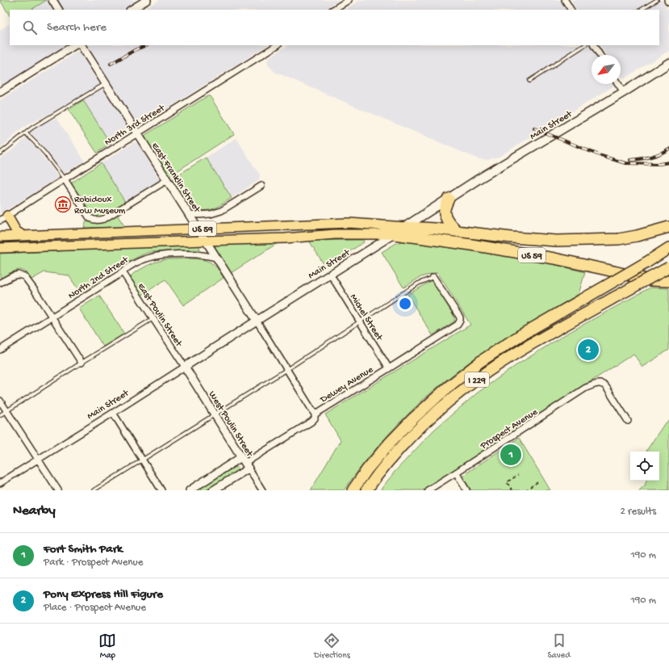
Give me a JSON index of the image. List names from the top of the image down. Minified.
{"streets":{"highway":["US 59","I 229"],"main road":["Main Street"],"street":["North 3rd Street","East Franklin Street","North 2nd Street","East Poulin Street","Michel Street","Dewey Avenue","West Poulin Street","Prospect Avenue"]},"crossings":[["North 3rd Street","East Franklin Street"],["Main Street","East Franklin Street"],["Main Street","US 59"],["Main Street","East Poulin Street"],["Main Street","Michel Street"],["Main Street","West Poulin Street"],["East Franklin Street","US 59"],["East Franklin Street","North 2nd Street"],["North 2nd Street","East Poulin Street"],["East Poulin Street","West Poulin Street"],["Michel Street","Dewey Avenue"],["Dewey Avenue","West Poulin Street"]],"places":{"museum":["Robidoux Row Museum"]},"north":"bottom left","page":{"search":"Search here","pins":["2","1"],"heading":["Nearby","2 results"],"list":[{"mark":"1","name":"Fort Smith Park","note":"Park · Prospect Avenue","value":"190 m"},{"mark":"2","name":"Pony Express Hill Figure","note":"Place · Prospect Avenue","value":"190 m"}],"nav":["Map","Directions","Saved"]}}
